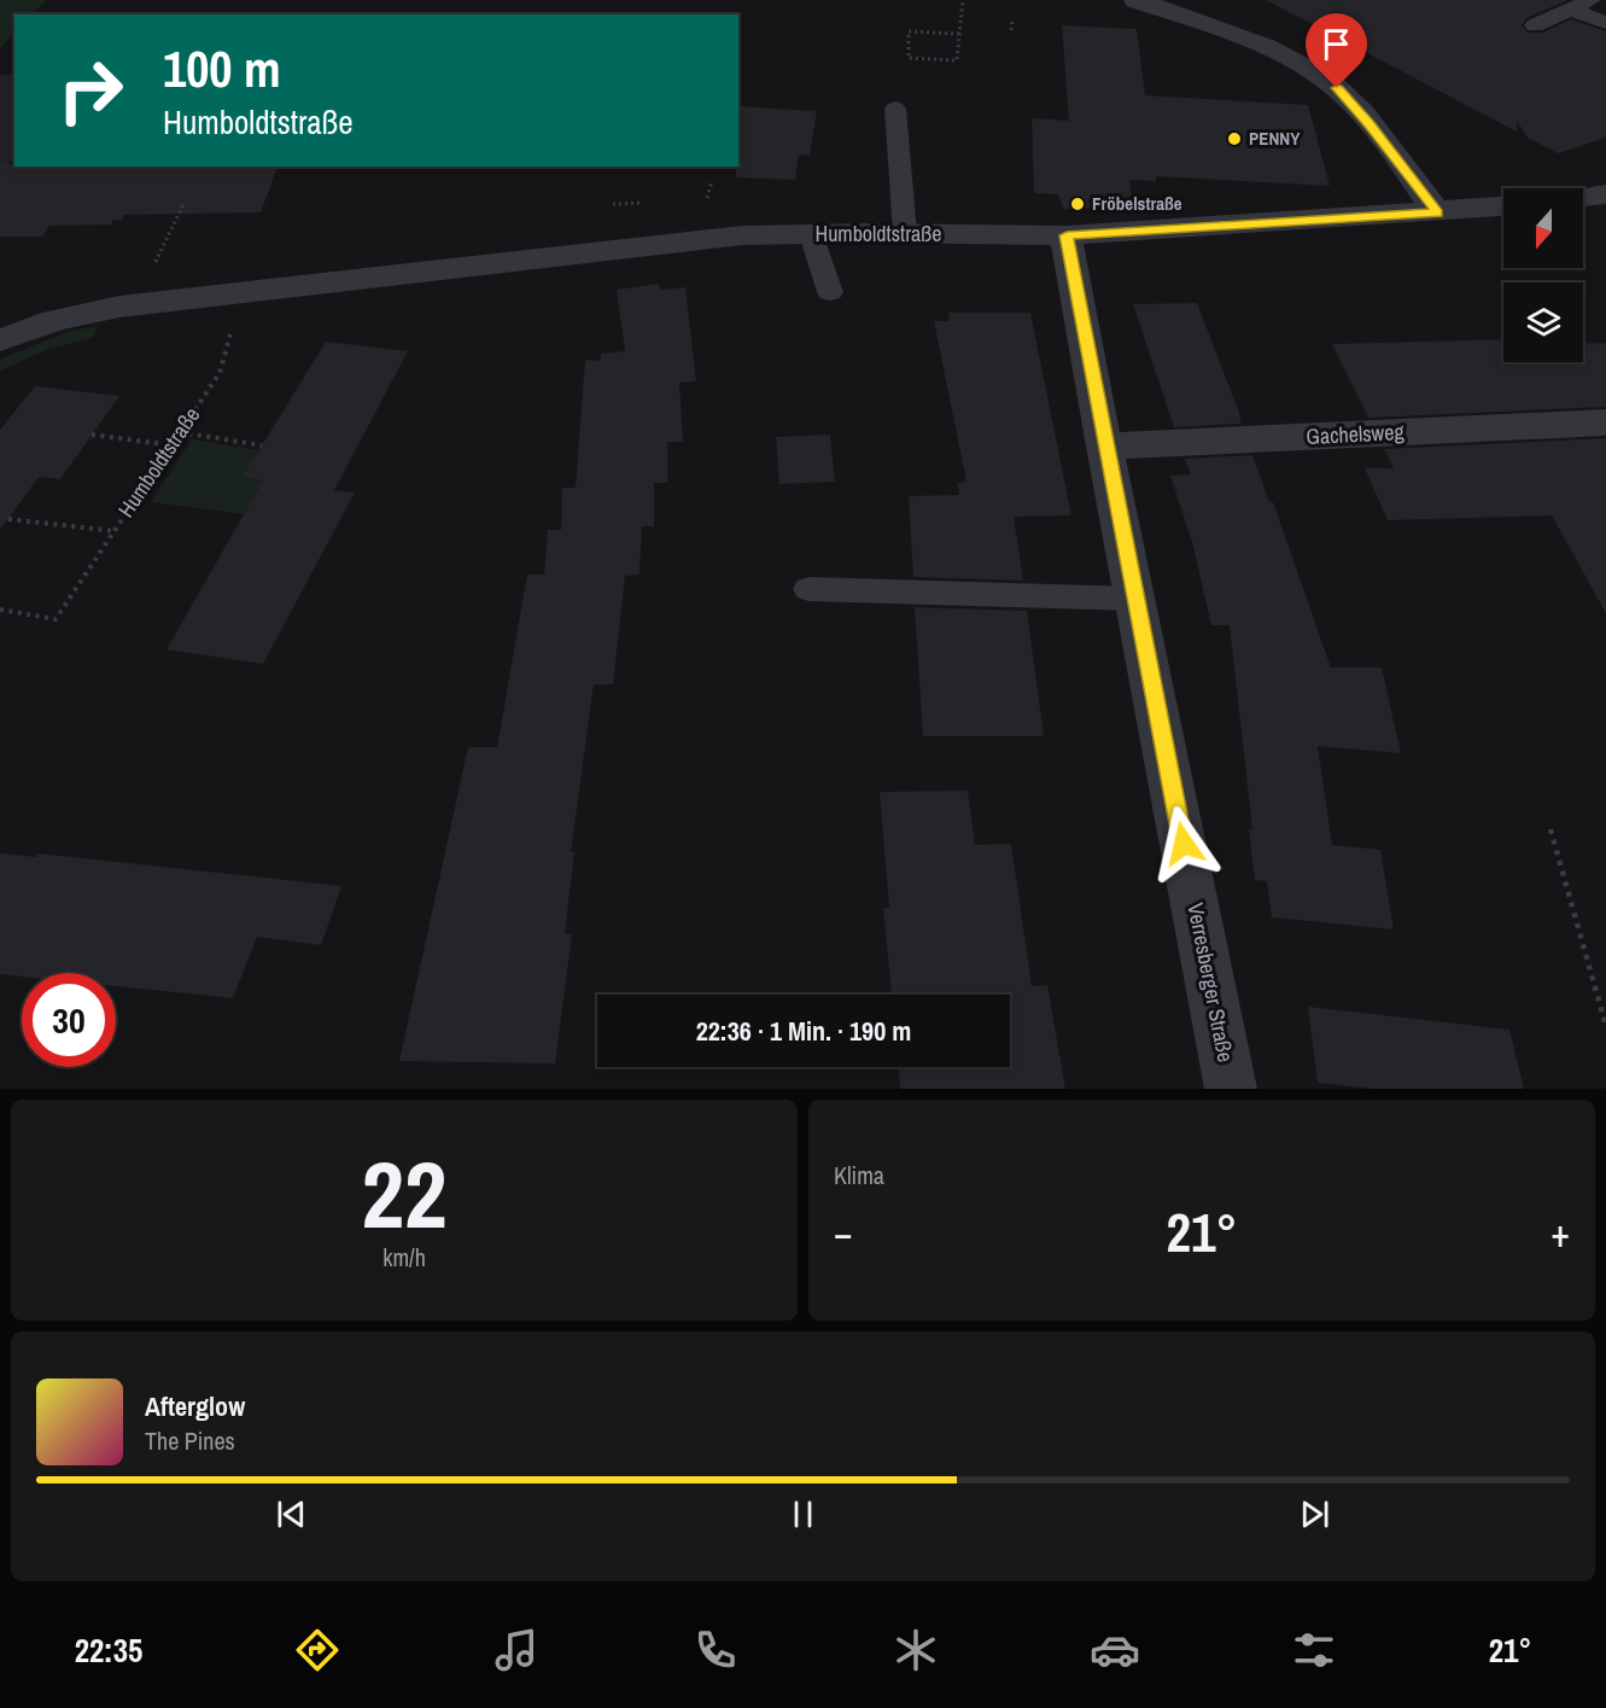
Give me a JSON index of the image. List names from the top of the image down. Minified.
{"streets":{"street":["Humboldtstraße","Gachelsweg","Verresberger Straße"]},"crossings":[["Humboldtstraße","Verresberger Straße"],["Gachelsweg","Verresberger Straße"]],"places":["PENNY","Fröbelstraße"],"north":"bottom","page":{"turn":["100 m","Humboldtstraße"],"limit":"30","trip":"22:36 · 1 Min. · 190 m","tile":[["22","km/h"],"Klima"],"heat":["−","21°","+"],"song":["Afterglow","The Pines"],"tabs":["22:35","21°"]}}
